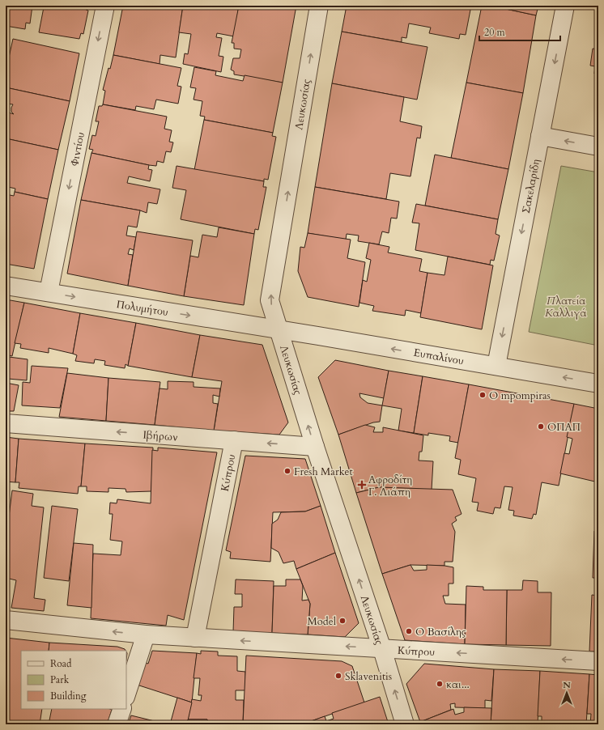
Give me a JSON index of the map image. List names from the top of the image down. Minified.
{"streets":{"street":["Λευκωσίας","Φιντίου","Σακελαρίδη","Πολυμήτου","Ευπαλίνου","Ιβήρων","Κύπρου"]},"crossings":[["Λευκωσίας","Πολυμήτου"],["Λευκωσίας","Ευπαλίνου"],["Λευκωσίας","Ιβήρων"],["Λευκωσίας","Κύπρου"],["Φιντίου","Πολυμήτου"],["Σακελαρίδη","Ευπαλίνου"],["Πολυμήτου","Ευπαλίνου"],["Ιβήρων","Κύπρου"]],"one_way":["Λευκωσίας","Φιντίου","Σακελαρίδη","Πολυμήτου","Ευπαλίνου","Ιβήρων","Κύπρου"],"parks":["Πλατεία Καλλιγά"],"places":{"other":["O mpompiras","ΟΠΑΠ","Fresh Market","Model","Ο Βασίλης","Sklavenitis","και..."],"health":["Αφροδίτη Γ. Λιάπη"]},"legend":["Road","Park","Building"],"scale_bar":"20 m","north":"top"}
